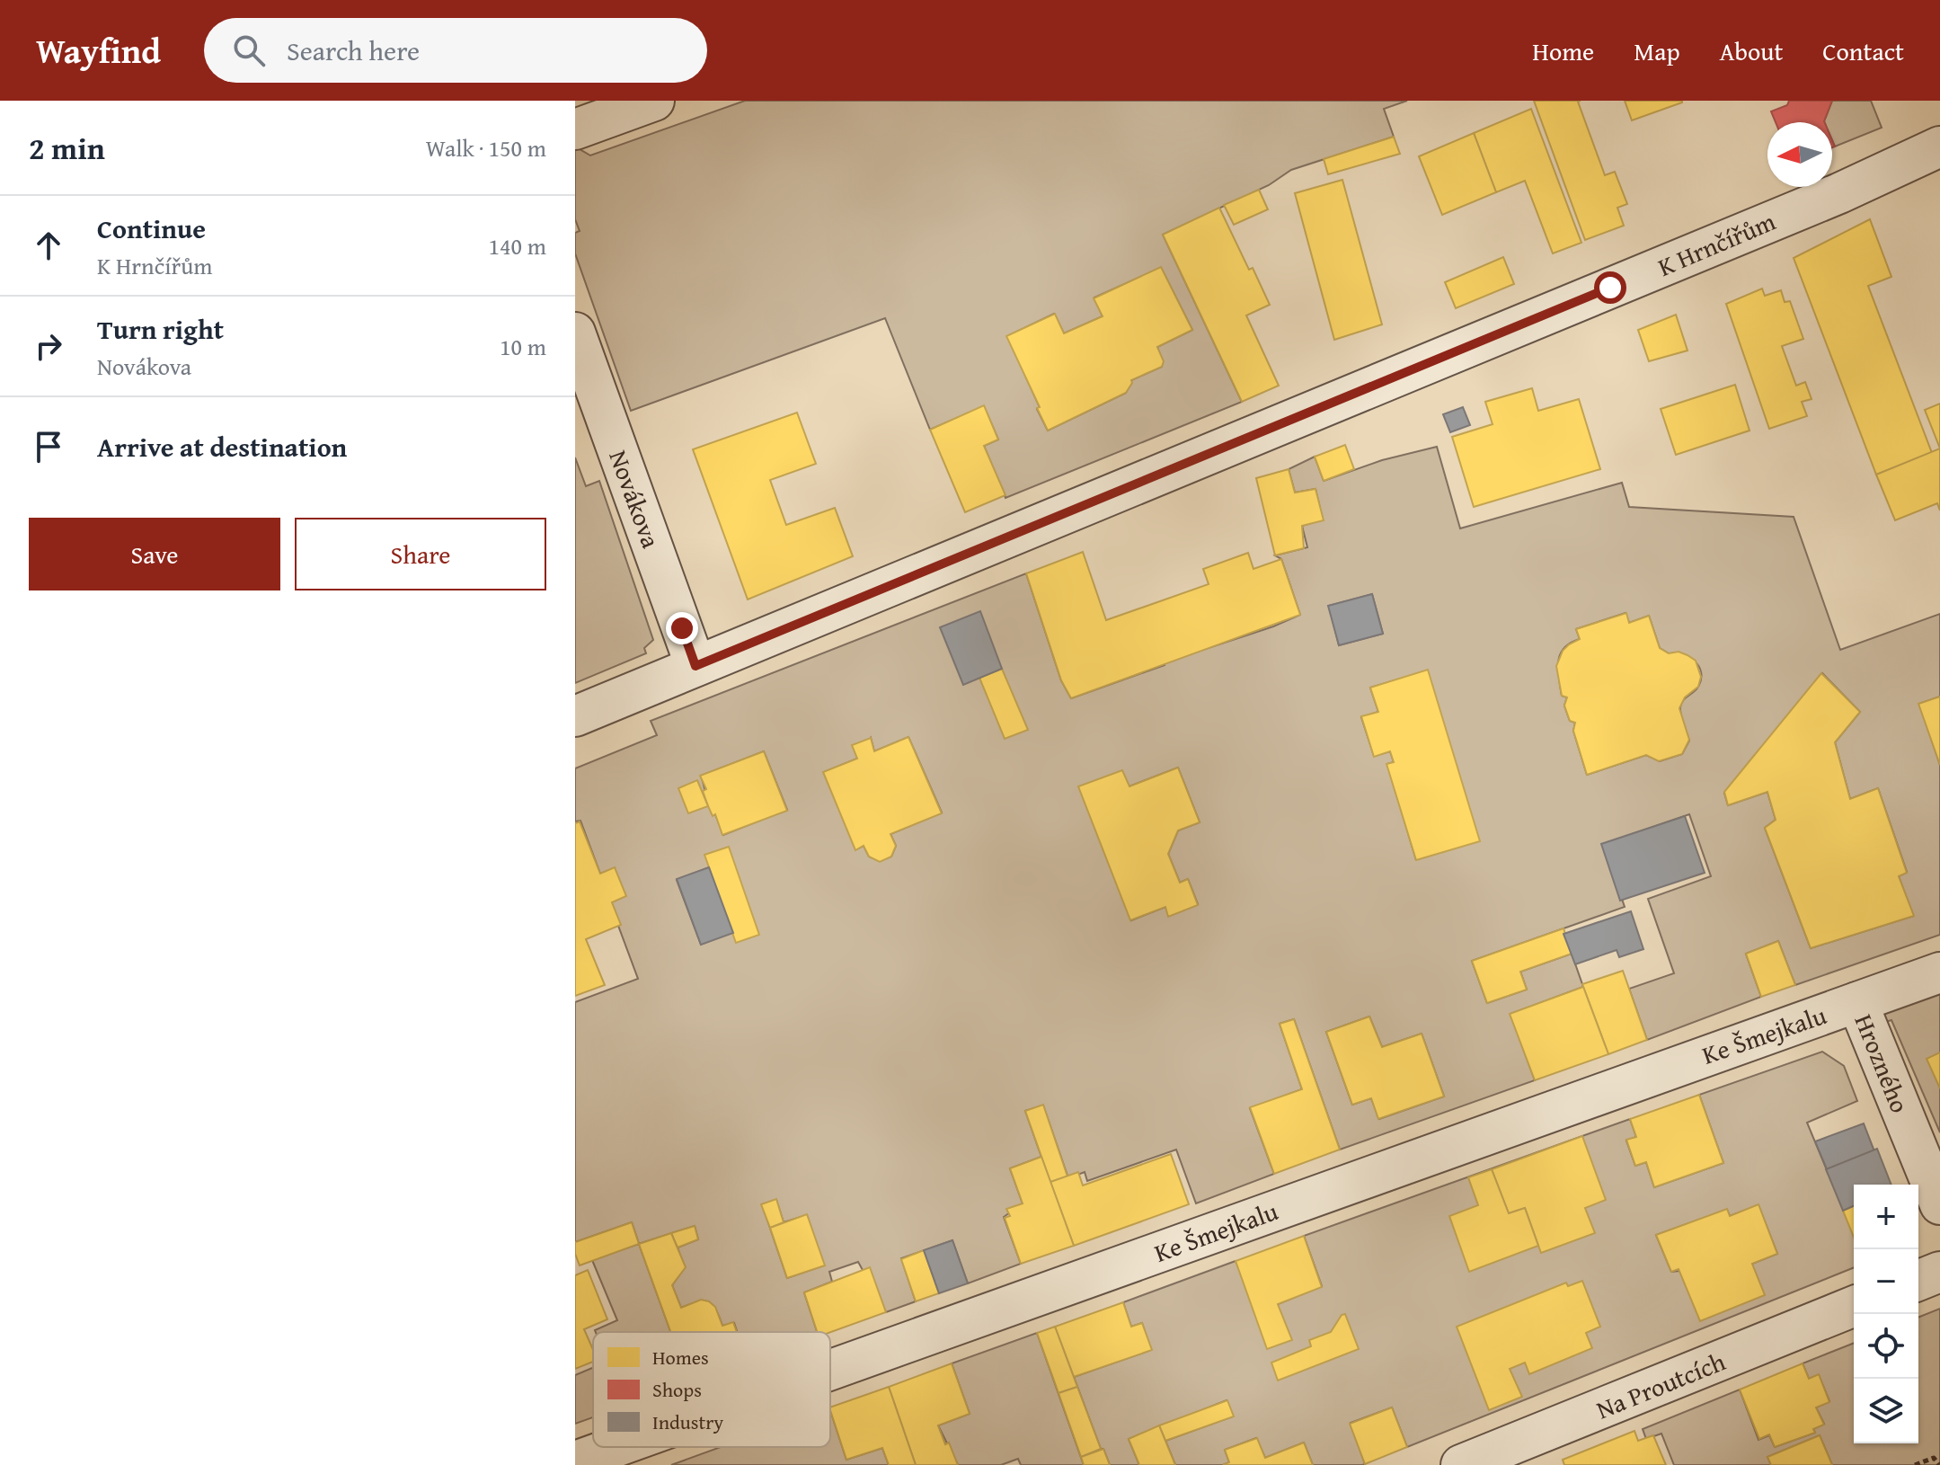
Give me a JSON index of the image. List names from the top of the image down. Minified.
{"streets":{"street":["K Hrnčířům","Novákova","Ke Šmejkalu","Hrozného","Na Proutcích"]},"crossings":[["K Hrnčířům","Novákova"],["Ke Šmejkalu","Hrozného"]],"legend":["Homes","Shops","Industry"],"north":"left","page":{"header":"Wayfind","search":"Search here","nav":["Home","Map","About","Contact"],"heading":["2 min","Walk · 150 m"],"list":[["Continue","K Hrnčířům","140 m"],["Turn right","Novákova","10 m"],"Arrive at destination"],"buttons":["Save","Share"],"map_buttons":["+","−"]}}
